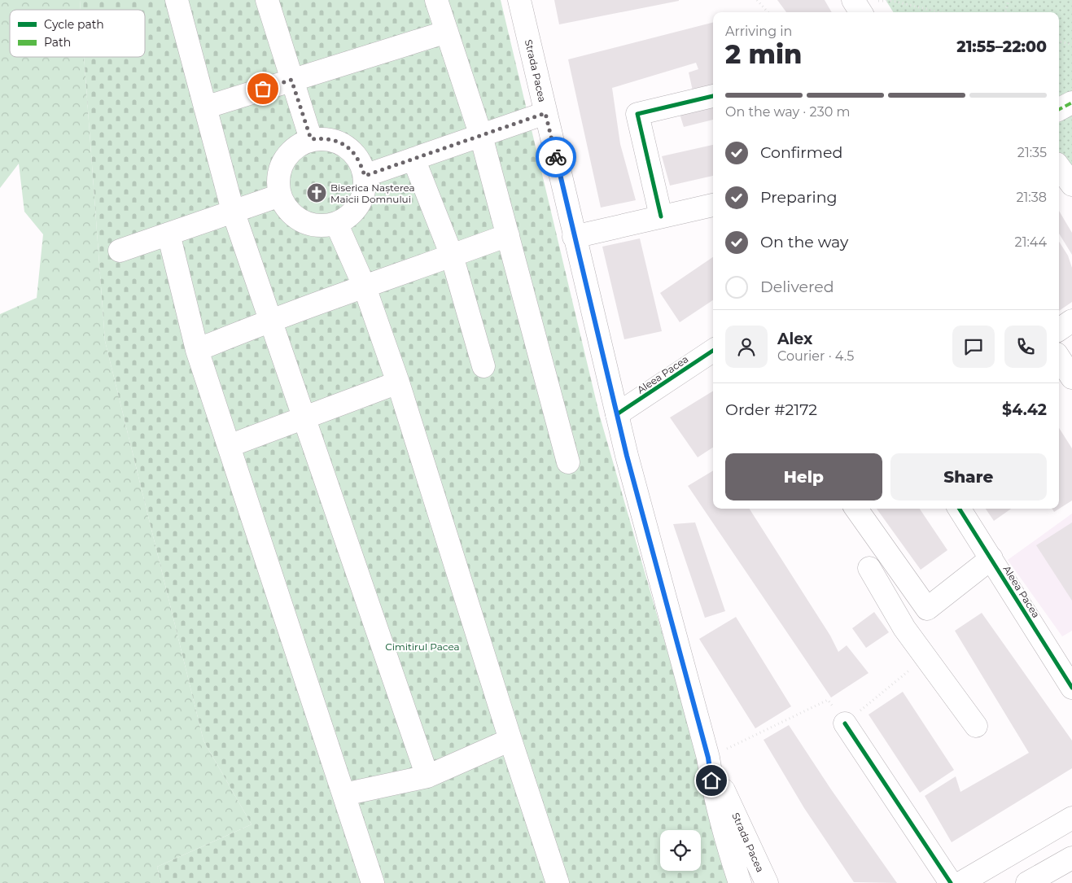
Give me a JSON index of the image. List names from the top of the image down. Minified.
{"streets":{"main road":["Strada Pacea","Aleea Pacea"]},"crossings":[["Strada Pacea","Aleea Pacea"]],"parks":["Cimitirul Pacea"],"places":{"church":["Biserica Nașterea Maicii Domnului"]},"legend":["Cycle path","Path"],"page":{"heading":["2 min","Arriving in","21:55–22:00"],"panel":["Alex","Courier · 4.5","Order #2172","$4.42"],"bar":"On the way · 230 m","list":[["Confirmed","21:35"],["Preparing","21:38"],["On the way","21:44"],"Delivered"],"buttons":["Help","Share"]}}
